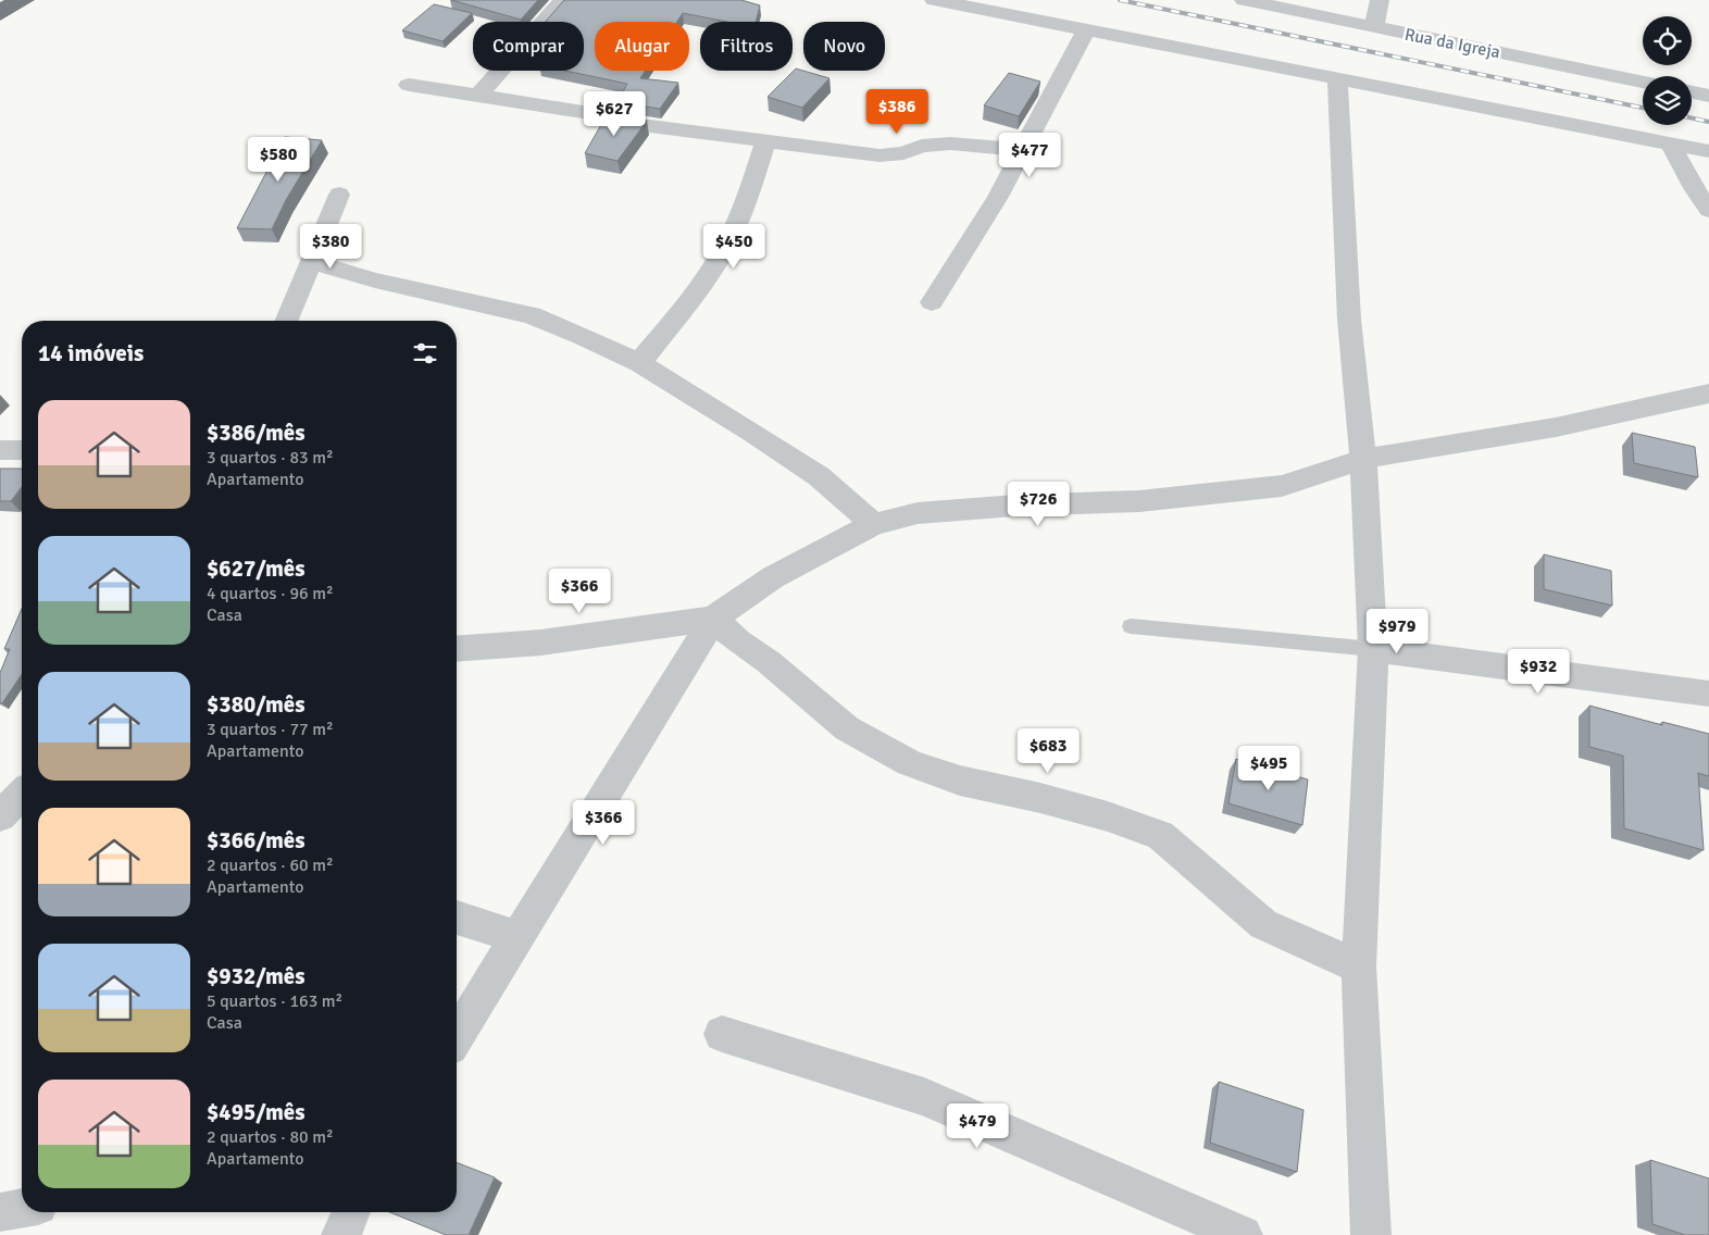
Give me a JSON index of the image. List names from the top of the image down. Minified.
{"streets":{"street":["Rua da Igreja"]},"page":{"chip":["Comprar","Alugar","Filtros","Novo"],"price":["$386","$627","$477","$580","$380","$450","$726","$366","$979","$932","$683","$495","$366","$479"],"heading":"14 imóveis","list":[{"name":"$386/mês","note":"3 quartos · 83 m² · Apartamento"},{"name":"$627/mês","note":"4 quartos · 96 m² · Casa"},{"name":"$380/mês","note":"3 quartos · 77 m² · Apartamento"},{"name":"$366/mês","note":"2 quartos · 60 m² · Apartamento"},{"name":"$932/mês","note":"5 quartos · 163 m² · Casa"},{"name":"$495/mês","note":"2 quartos · 80 m² · Apartamento"}]}}
